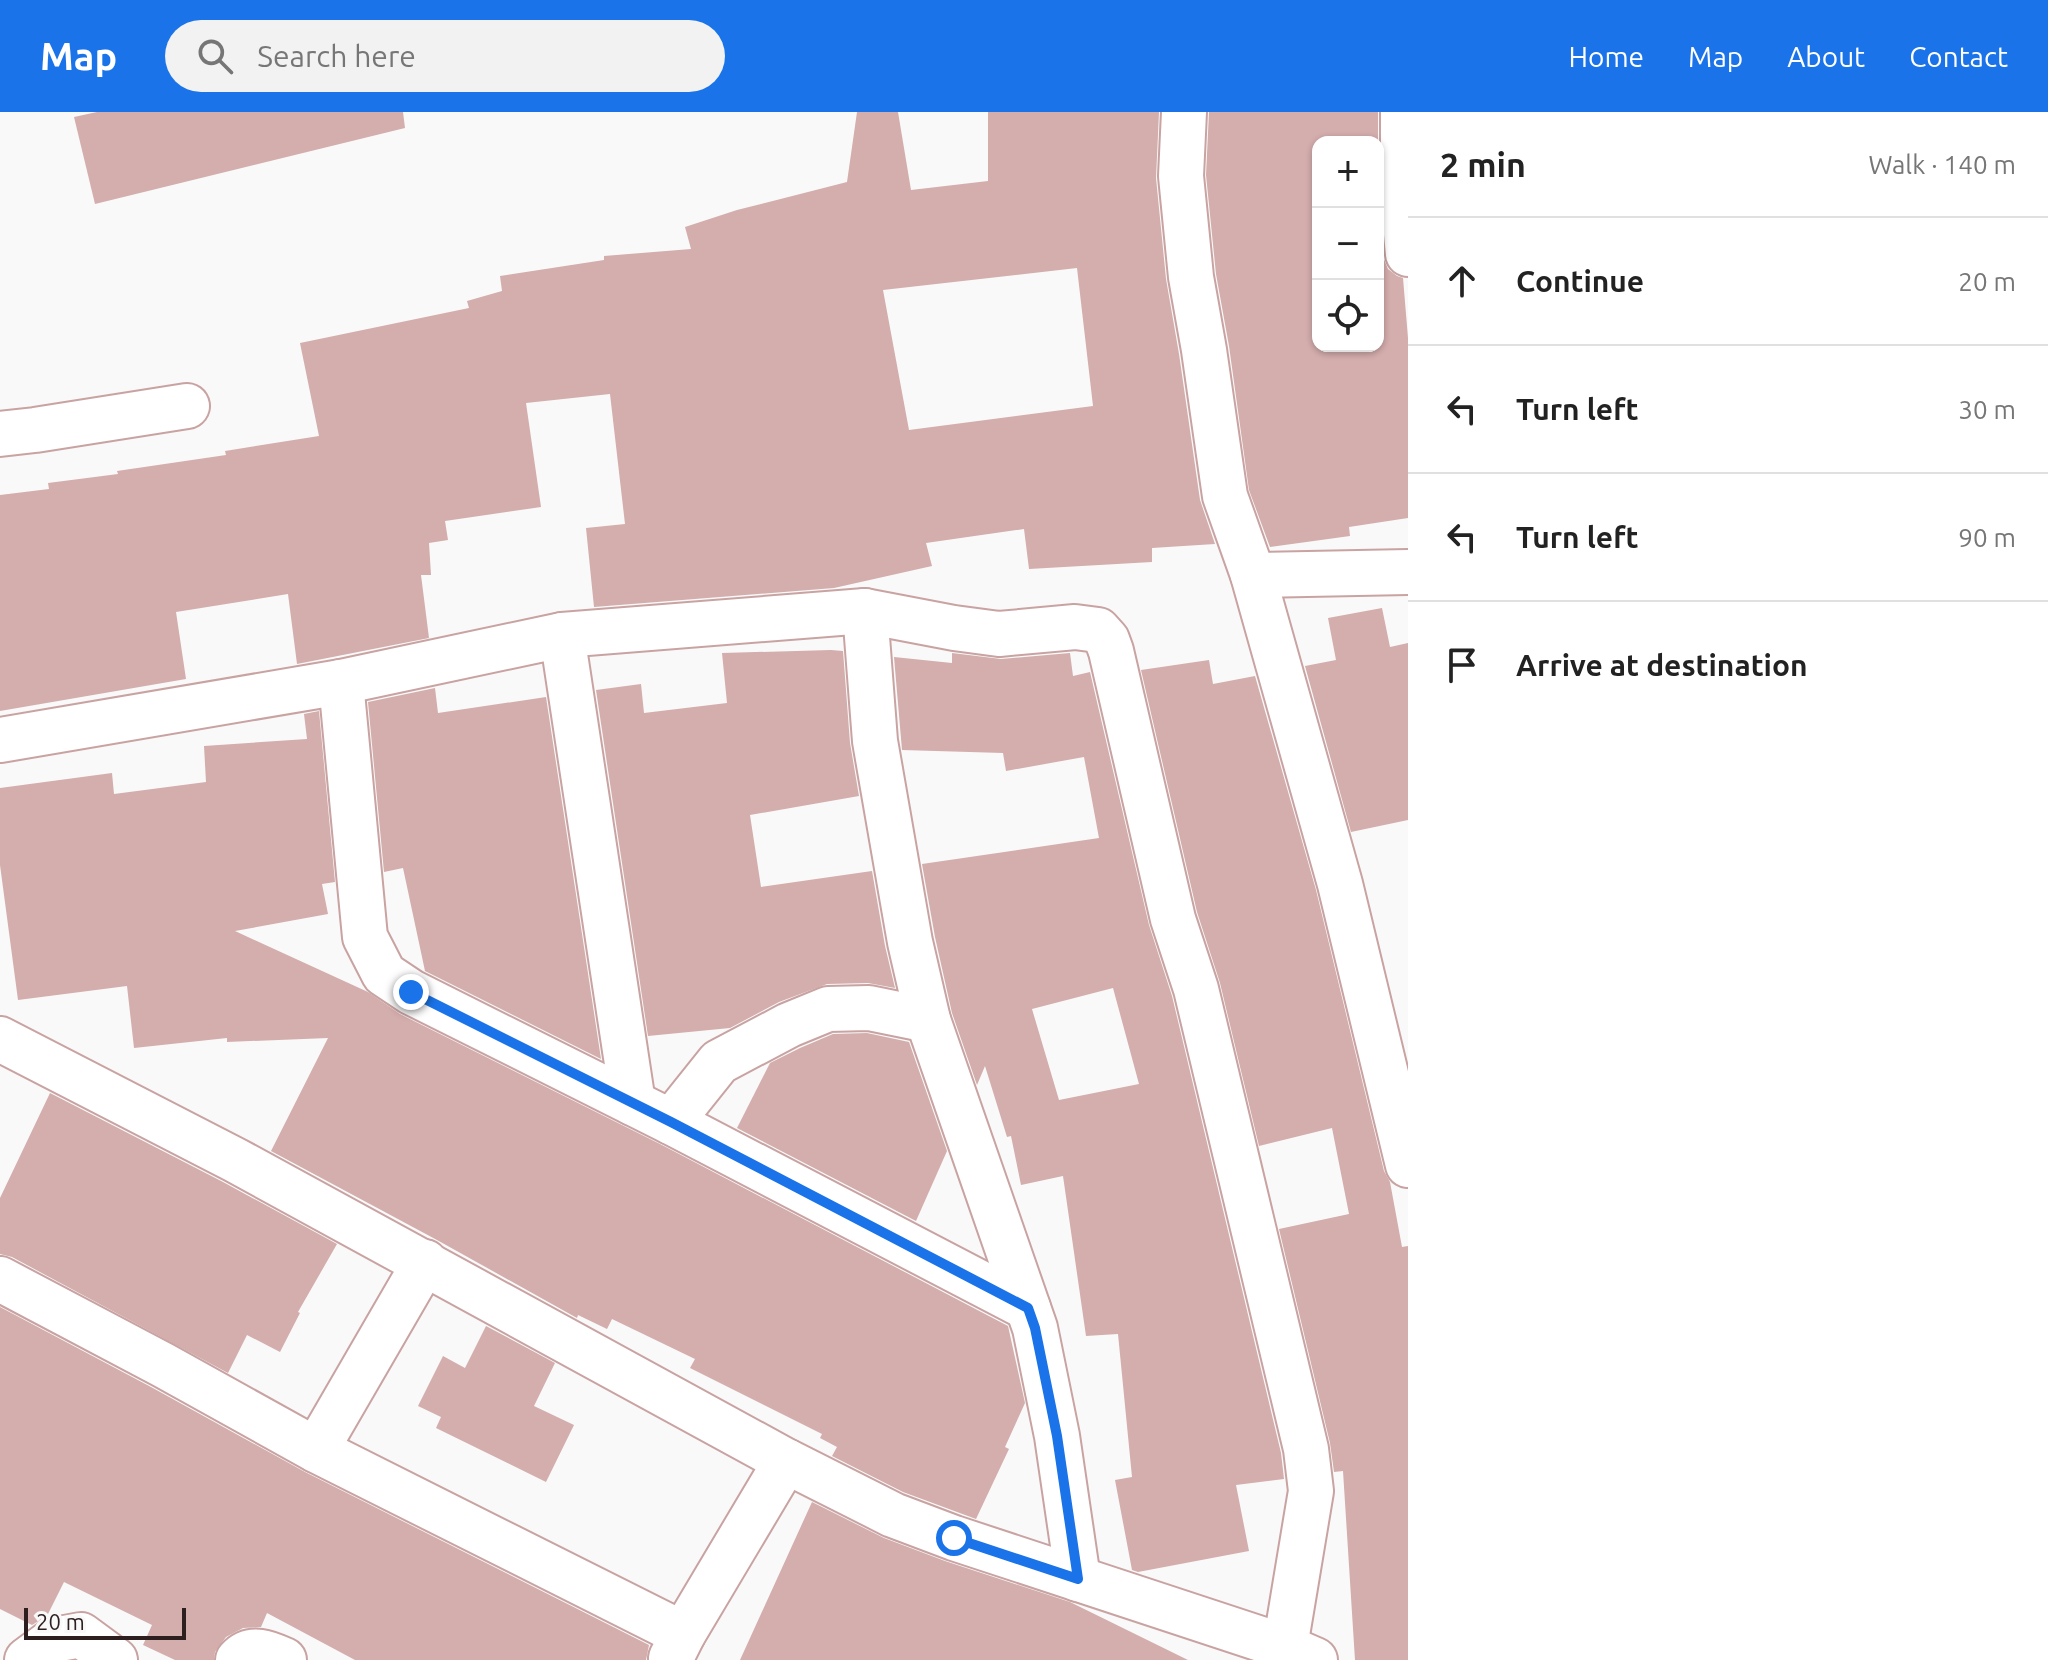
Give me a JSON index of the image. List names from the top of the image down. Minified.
{"scale_bar":"20 m","page":{"header":"Map","search":"Search here","nav":["Home","Map","About","Contact"],"heading":["2 min","Walk · 140 m"],"map_buttons":["+","−"],"list":[["Continue","20 m"],["Turn left","30 m"],["Turn left","90 m"],"Arrive at destination"],"scale":"20 m"}}
